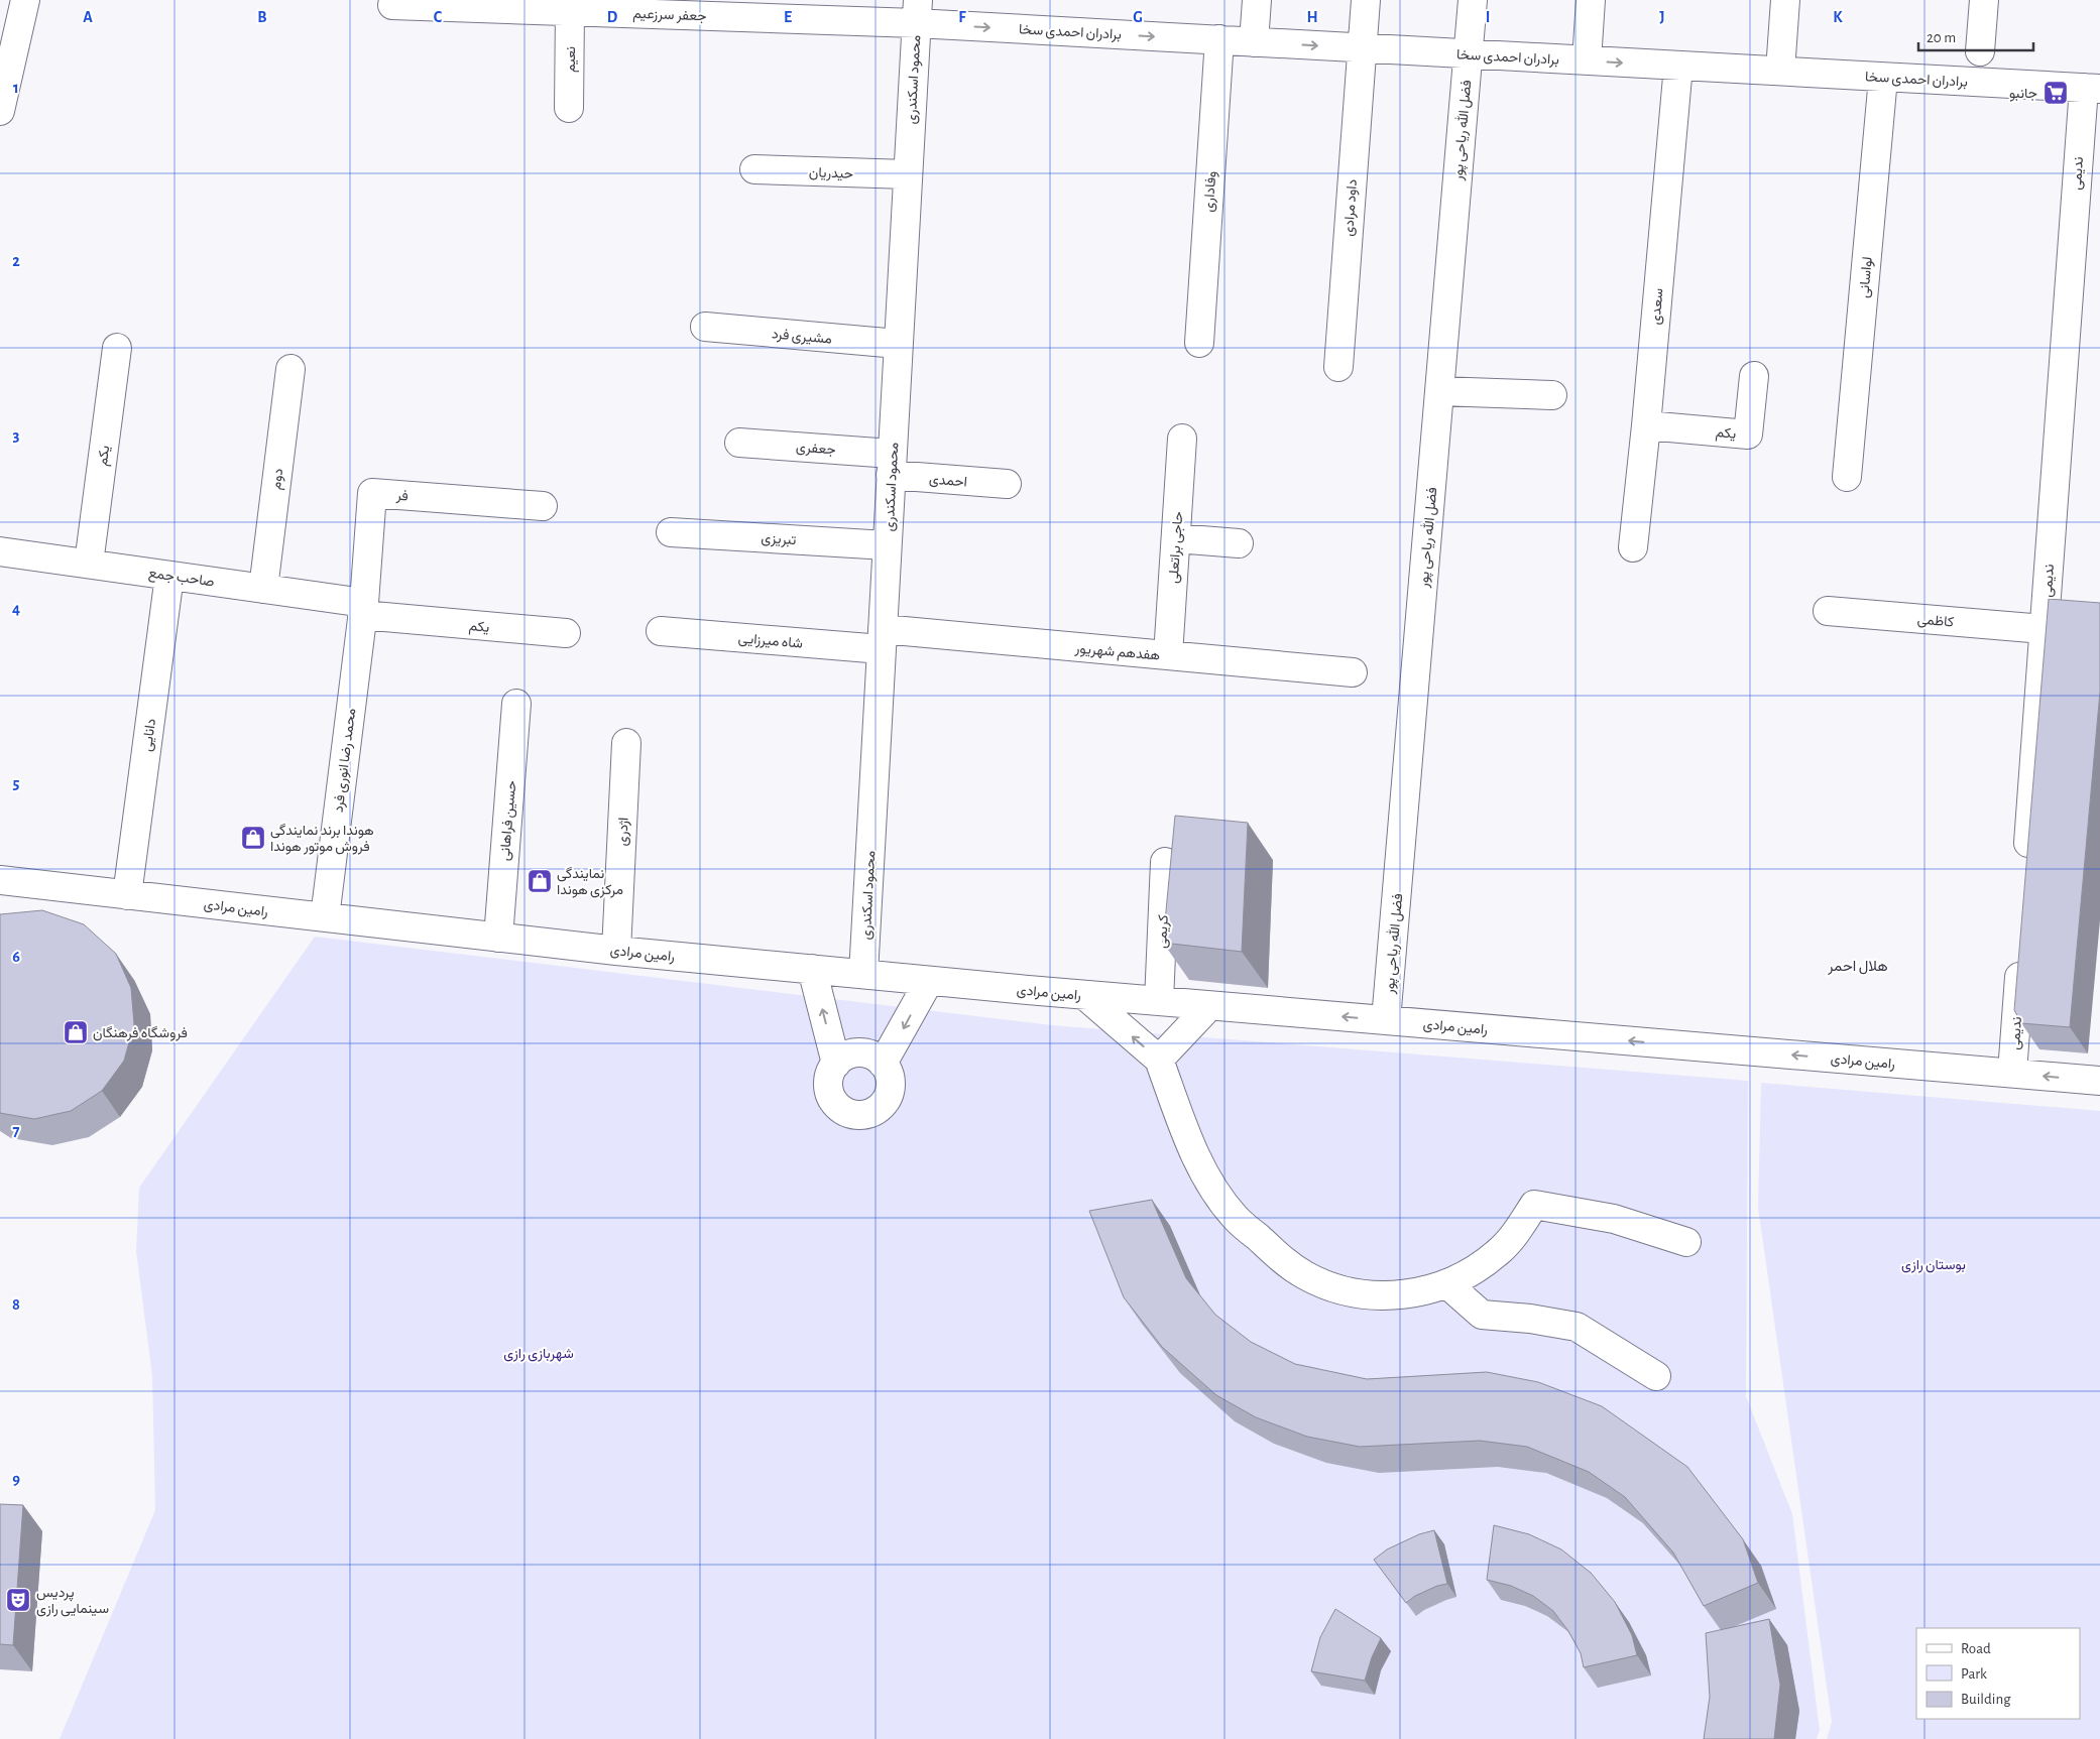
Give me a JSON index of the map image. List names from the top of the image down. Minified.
{"streets":{"street":["جعفر سرزعیم","برادران احمدی سخا","نعیم","محمود اسکندری","فضل الله ریاحی پور","حیدریان","ندیمی","وفاداری","داود مرادی","لواسانی","سعدی","مشیری فرد","یکم","جعفری","دوم","احمدی","فر","تبریزی","حاجی براتعلی","صاحب جمع","کاظمی","شاه میرزایی","هفدهم شهریور","دانایی","محمد رضا انوری فرد","حسین فراهانی","اژدری","رامین مرادی","کریمی"]},"crossings":[["جعفر سرزعیم","برادران احمدی سخا"],["جعفر سرزعیم","نعیم"],["جعفر سرزعیم","محمود اسکندری"],["برادران احمدی سخا","محمود اسکندری"],["برادران احمدی سخا","فضل الله ریاحی پور"],["برادران احمدی سخا","ندیمی"],["برادران احمدی سخا","وفاداری"],["برادران احمدی سخا","داود مرادی"],["برادران احمدی سخا","لواسانی"],["برادران احمدی سخا","سعدی"],["محمود اسکندری","حیدریان"],["محمود اسکندری","مشیری فرد"],["محمود اسکندری","جعفری"],["محمود اسکندری","احمدی"],["محمود اسکندری","تبریزی"],["محمود اسکندری","شاه میرزایی"],["محمود اسکندری","هفدهم شهریور"],["محمود اسکندری","رامین مرادی"],["فضل الله ریاحی پور","رامین مرادی"],["ندیمی","کاظمی"],["ندیمی","رامین مرادی"],["سعدی","یکم"],["یکم","فر"],["یکم","صاحب جمع"],["یکم","محمد رضا انوری فرد"],["جعفری","احمدی"],["دوم","صاحب جمع"],["فر","صاحب جمع"],["فر","محمد رضا انوری فرد"],["حاجی براتعلی","هفدهم شهریور"],["صاحب جمع","دانایی"],["صاحب جمع","محمد رضا انوری فرد"],["شاه میرزایی","هفدهم شهریور"],["دانایی","رامین مرادی"],["محمد رضا انوری فرد","رامین مرادی"],["حسین فراهانی","رامین مرادی"],["اژدری","رامین مرادی"],["رامین مرادی","کریمی"]],"one_way":["برادران احمدی سخا","رامین مرادی"],"districts":["هلال احمر"],"parks":["بوستان رازی","شهربازی رازی"],"places":{"supermarket":["جانبو"],"shop":["هوندا برند نمایندگی فروش موتور هوندا","نمایندگی مرکزی هوندا","فروشگاه فرهنگان"],"theatre":["پردیس سینمایی رازی"]},"legend":["Road","Park","Building"],"scale_bar":"20 m","grid":{"columns":["A","B","C","D","E","F","G","H","I","J","K"],"rows":["1","2","3","4","5","6","7","8","9"]}}
